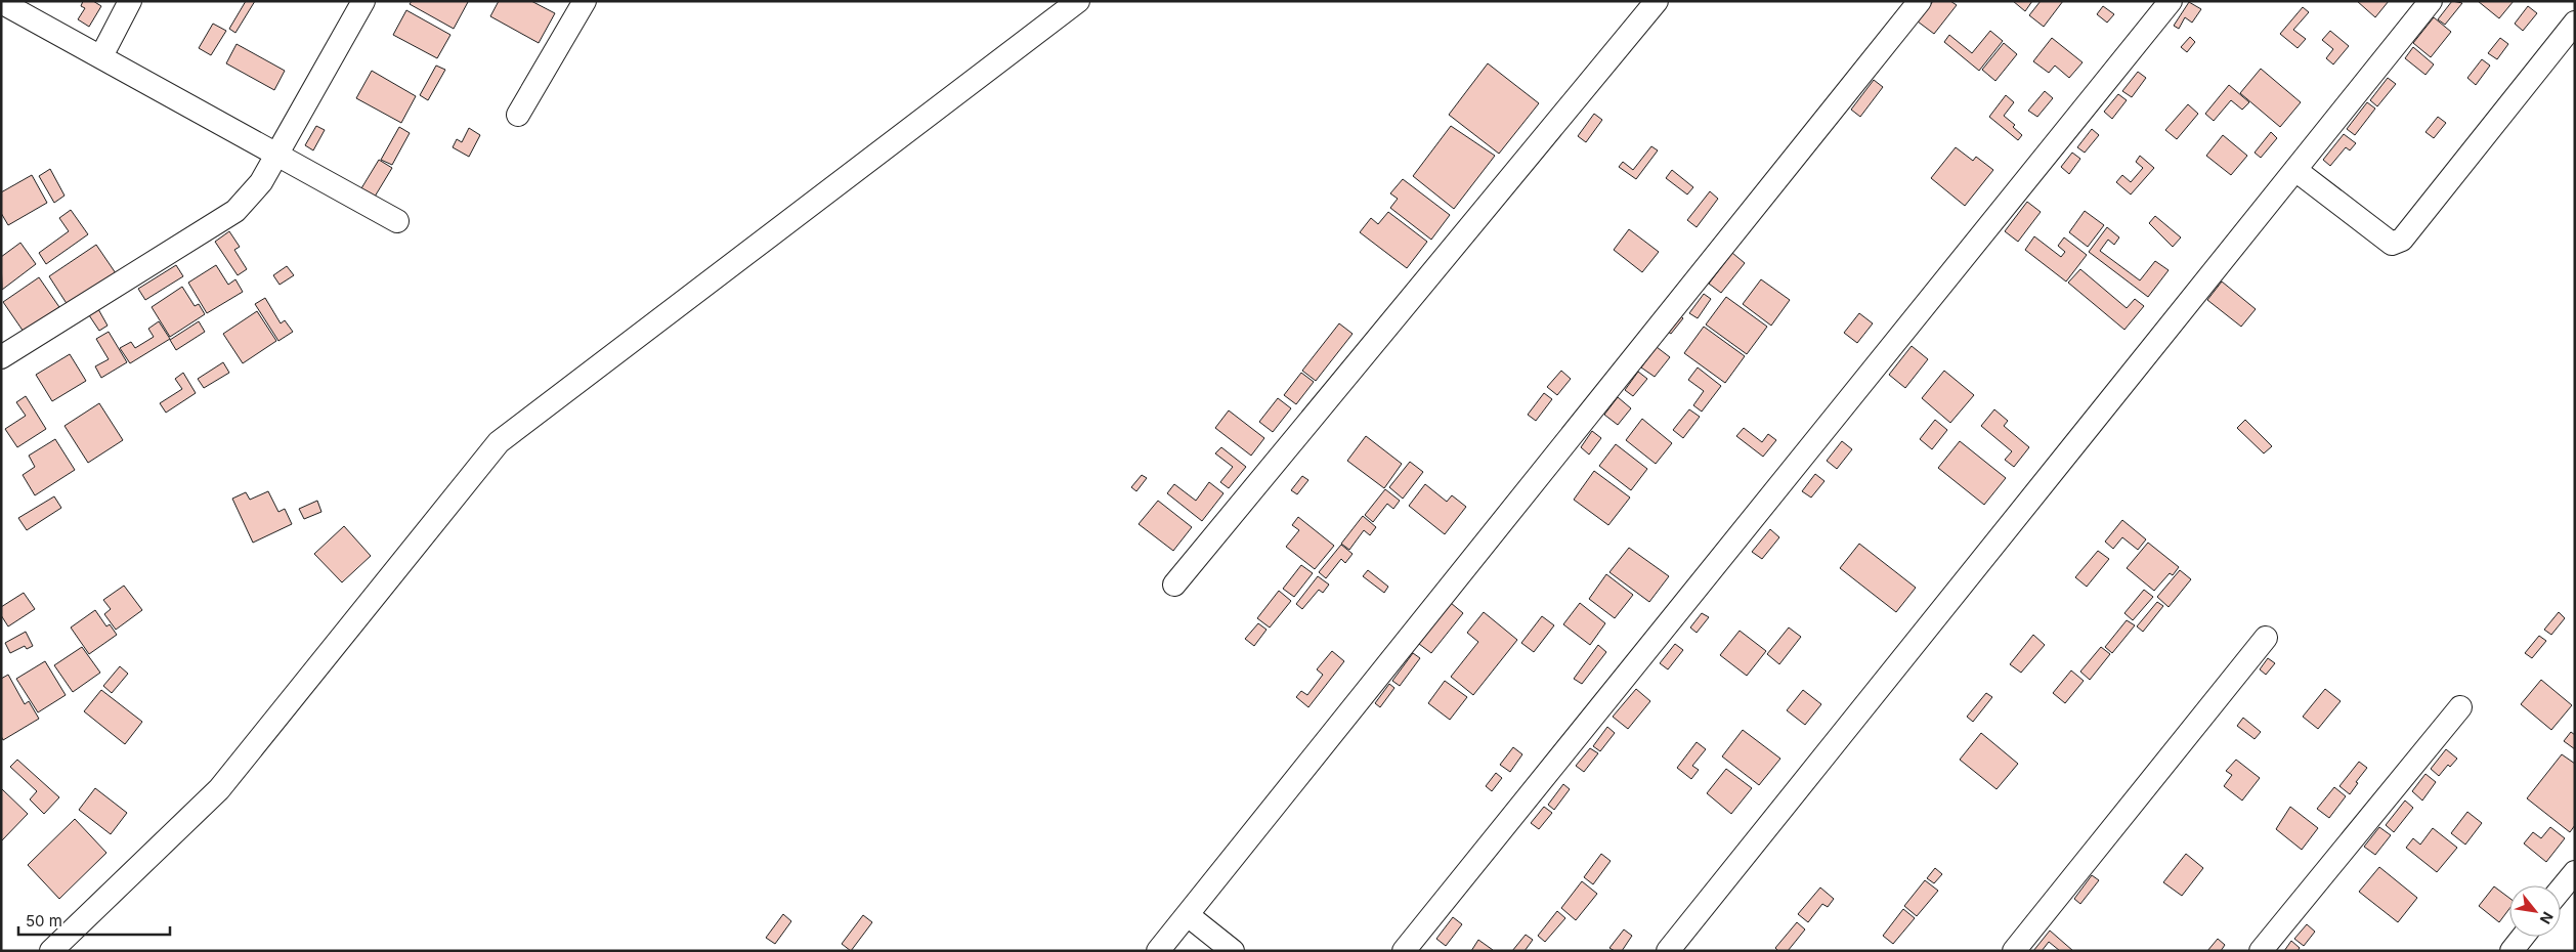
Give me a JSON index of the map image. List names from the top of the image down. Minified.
{"scale_bar":"50 m","north":"bottom right"}
